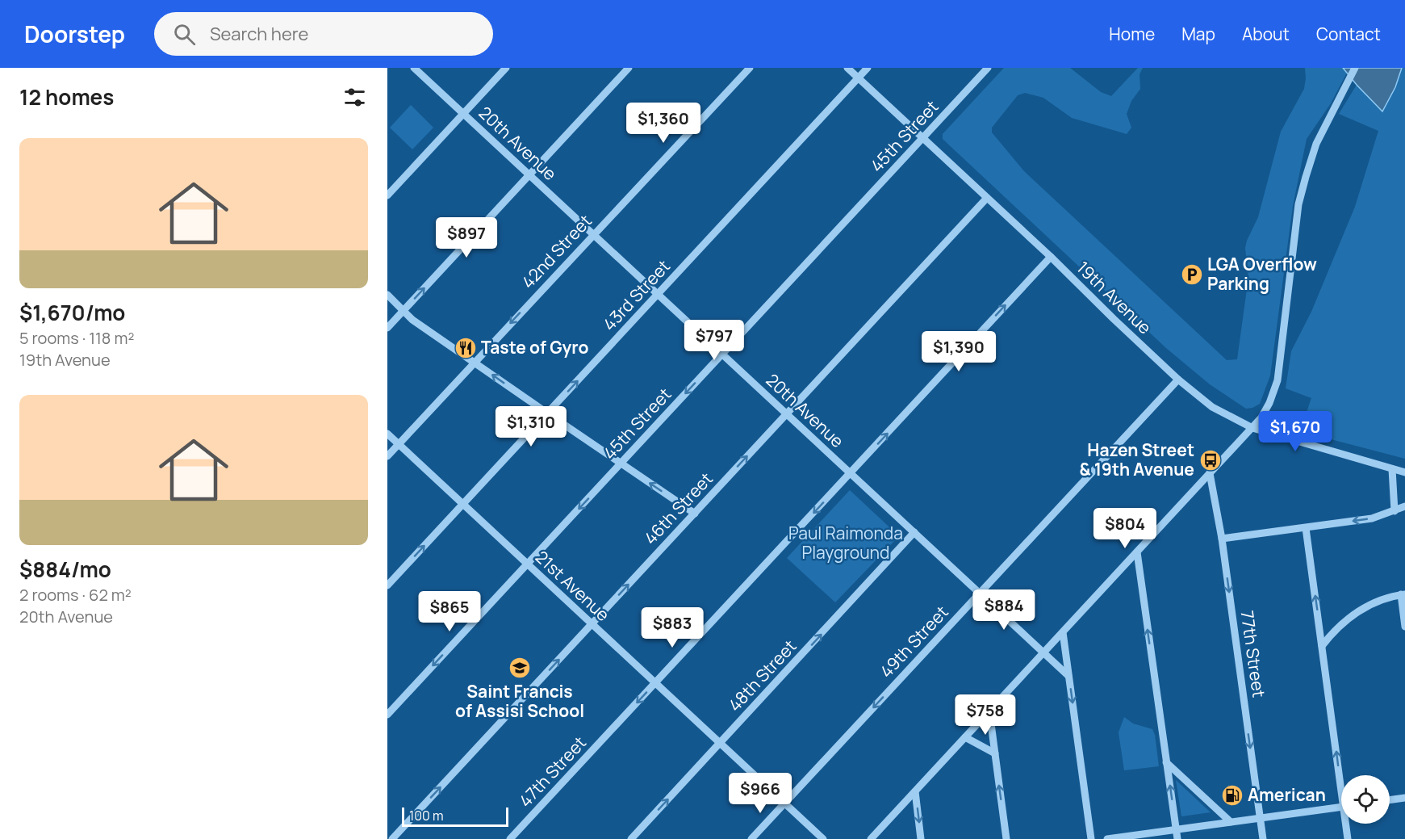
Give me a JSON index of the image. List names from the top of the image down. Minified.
{"streets":{"street":["45th Street","20th Avenue","42nd Street","43rd Street","19th Avenue","46th Street","21st Avenue","49th Street","77th Street","48th Street","47th Street"]},"crossings":[["45th Street","20th Avenue"],["45th Street","19th Avenue"],["45th Street","21st Avenue"],["20th Avenue","42nd Street"],["20th Avenue","43rd Street"],["20th Avenue","46th Street"],["20th Avenue","49th Street"],["20th Avenue","48th Street"],["20th Avenue","47th Street"],["42nd Street","21st Avenue"],["43rd Street","19th Avenue"],["43rd Street","21st Avenue"],["19th Avenue","46th Street"],["19th Avenue","49th Street"],["19th Avenue","47th Street"],["46th Street","21st Avenue"],["21st Avenue","49th Street"],["21st Avenue","48th Street"],["21st Avenue","47th Street"]],"one_way":["45th Street","43rd Street","46th Street","49th Street","77th Street","48th Street"],"parks":["Paul Raimonda Playground"],"places":{"parking":["LGA Overflow Parking"],"restaurant":["Taste of Gyro"],"bus stop":["Hazen Street & 19th Avenue"],"school or university":["Saint Francis of Assisi School"],"fuel station":["American"]},"scale_bar":"100 m","page":{"header":"Doorstep","search":"Search here","nav":["Home","Map","About","Contact"],"heading":"12 homes","price":["$1,360","$897","$797","$1,390","$1,310","$1,670","$804","$884","$865","$883","$758","$966"],"list":[{"name":"$1,670/mo","note":"5 rooms · 118 m² · 19th Avenue"},{"name":"$884/mo","note":"2 rooms · 62 m² · 20th Avenue"}],"scale":"100 m"}}
